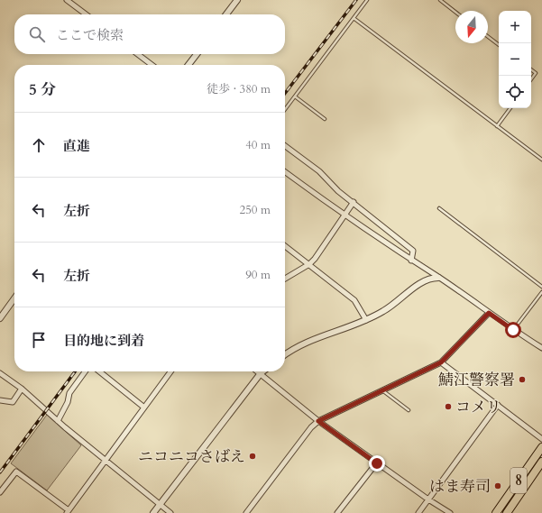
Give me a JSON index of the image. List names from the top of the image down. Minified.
{"streets":{"highway":["8"]},"places":["鯖江警察署","コメリ","ニコニコさばえ","はま寿司"],"north":"bottom","page":{"map_buttons":["+","−"],"search":"ここで検索","heading":["5 分","徒歩 · 380 m"],"list":[["直進","40 m"],["左折","250 m"],["左折","90 m"],"目的地に到着"]}}
